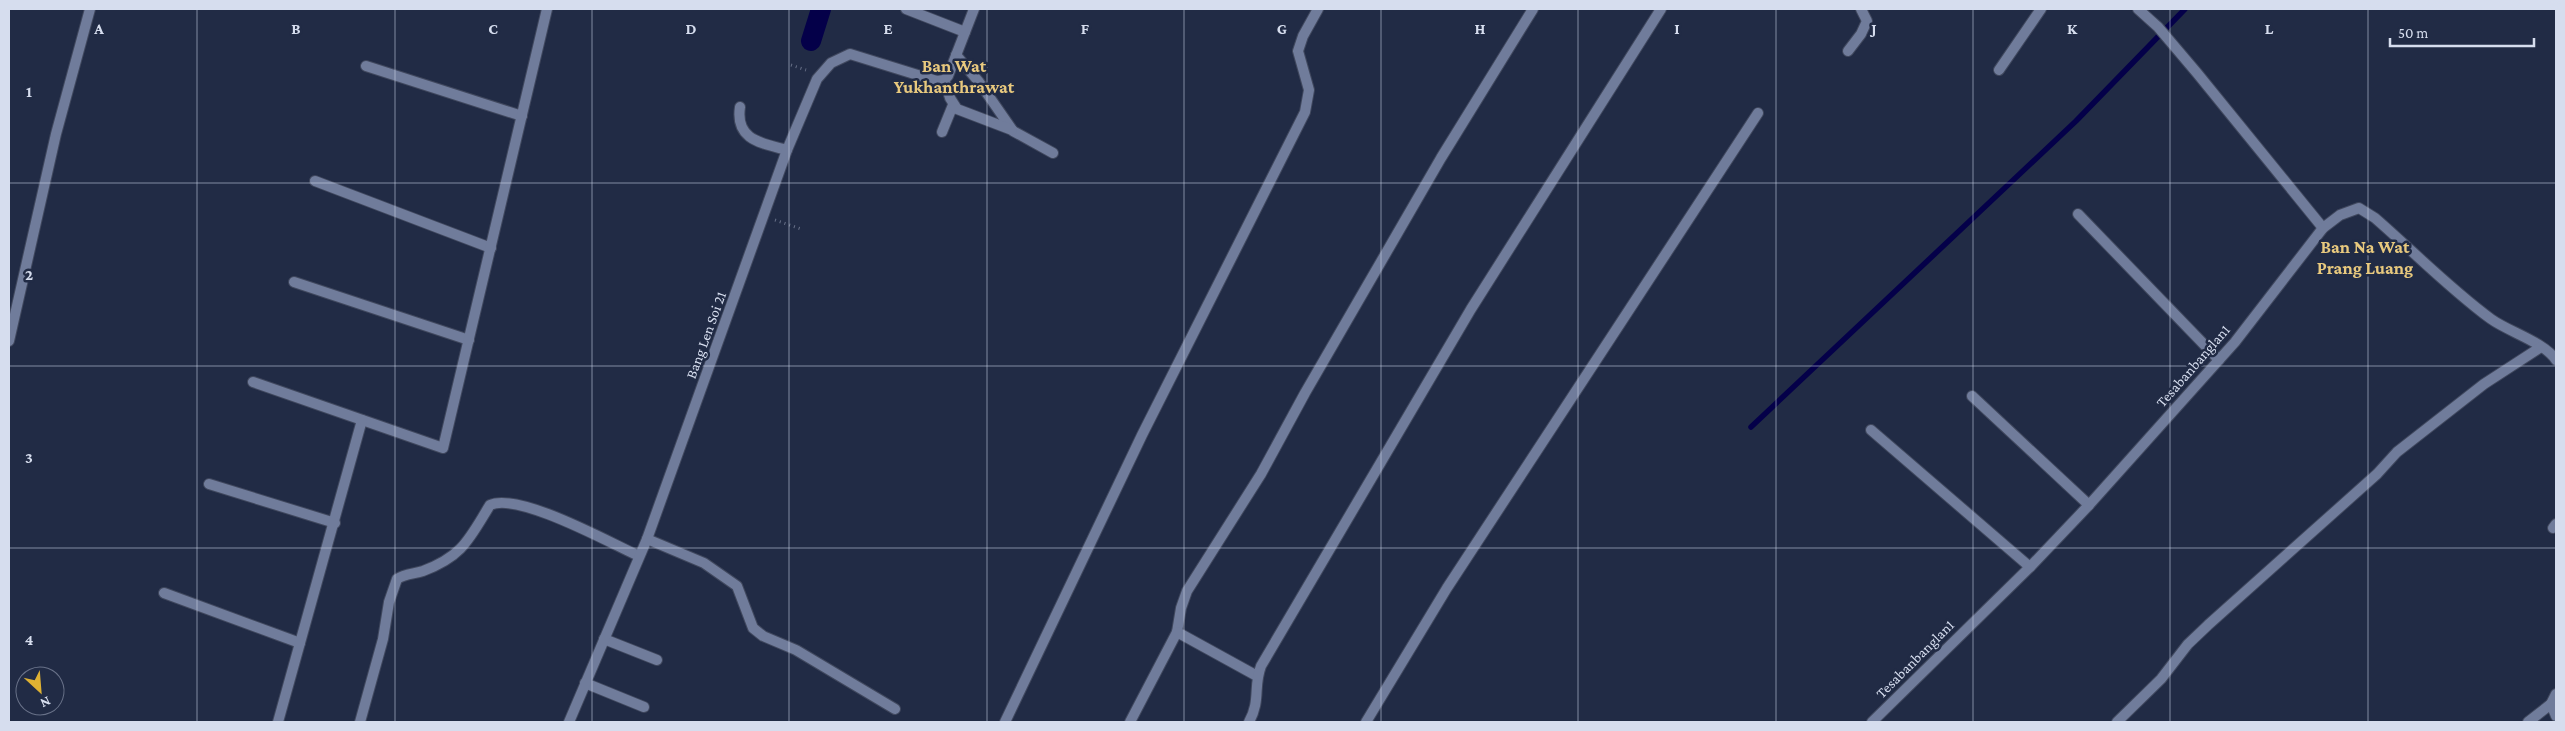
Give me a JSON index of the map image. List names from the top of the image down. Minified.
{"streets":{"street":["Bang Len Soi 21","Tesabanbanglan1"]},"districts":["Ban Wat Yukhanthrawat","Ban Na Wat Prang Luang"],"scale_bar":"50 m","north":"bottom right","grid":{"columns":["A","B","C","D","E","F","G","H","I","J","K","L"],"rows":["1","2","3","4"]}}
